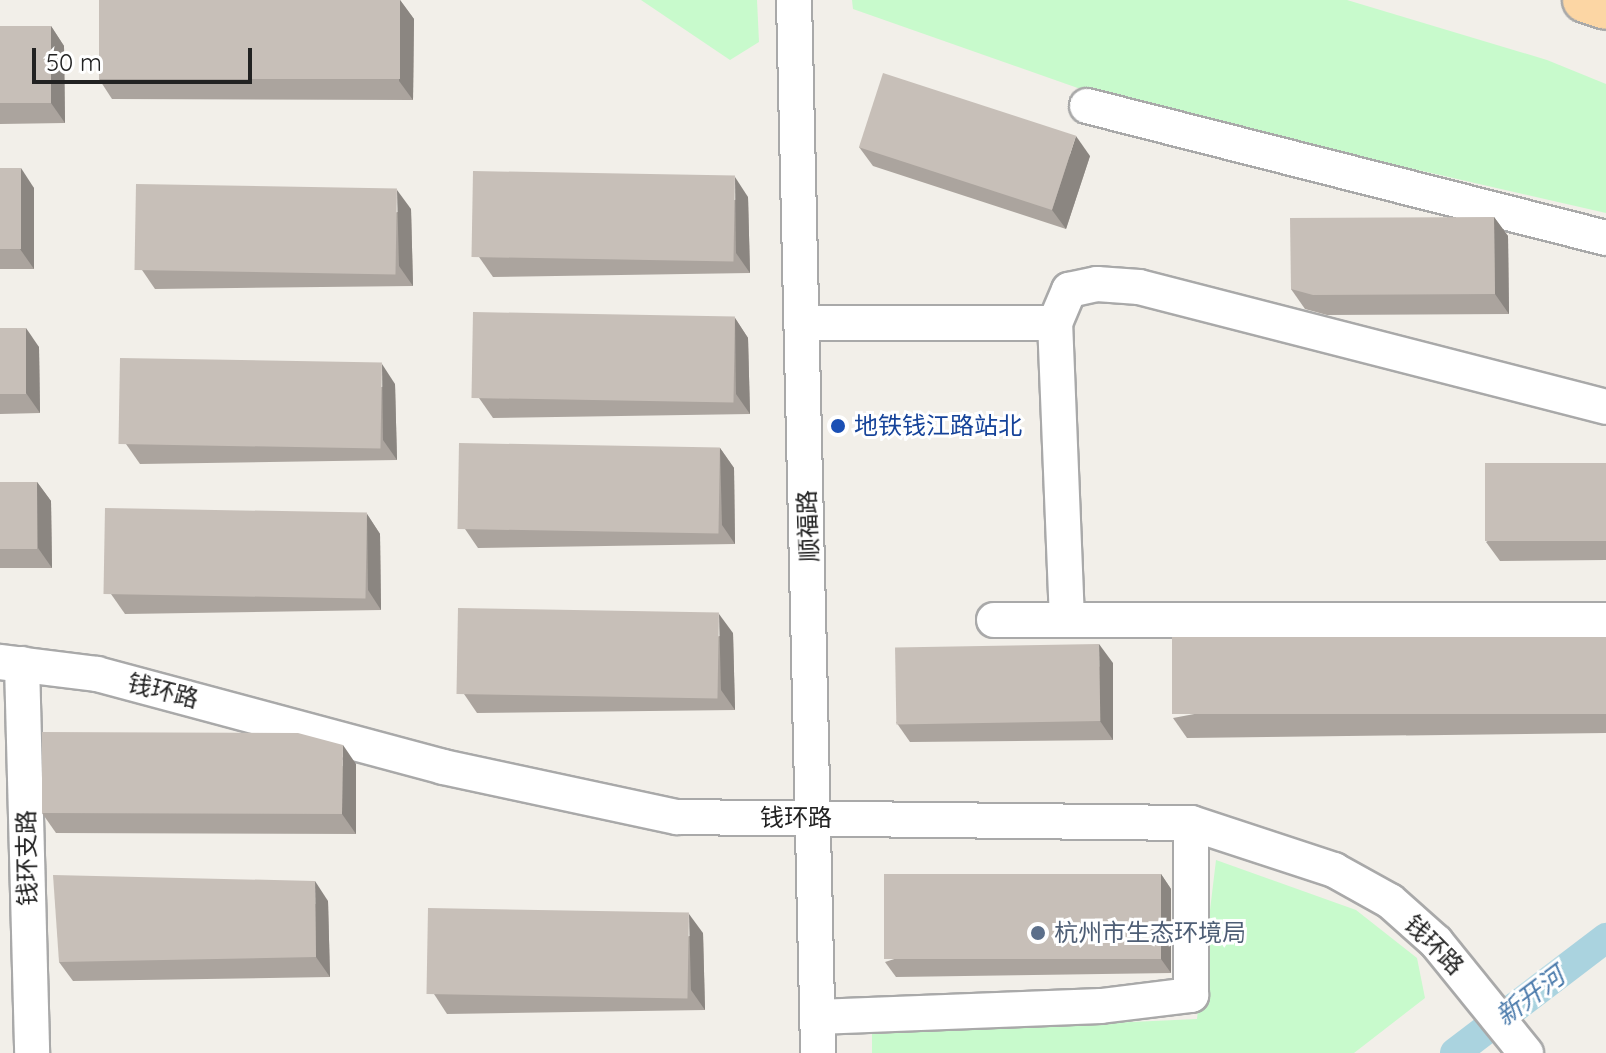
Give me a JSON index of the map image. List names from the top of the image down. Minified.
{"streets":{"street":["顺福路","钱环路","钱环支路"]},"crossings":[["顺福路","钱环路"],["钱环路","钱环支路"]],"water":["新开河"],"places":["地铁钱江路站北","杭州市生态环境局"],"scale_bar":"50 m"}
